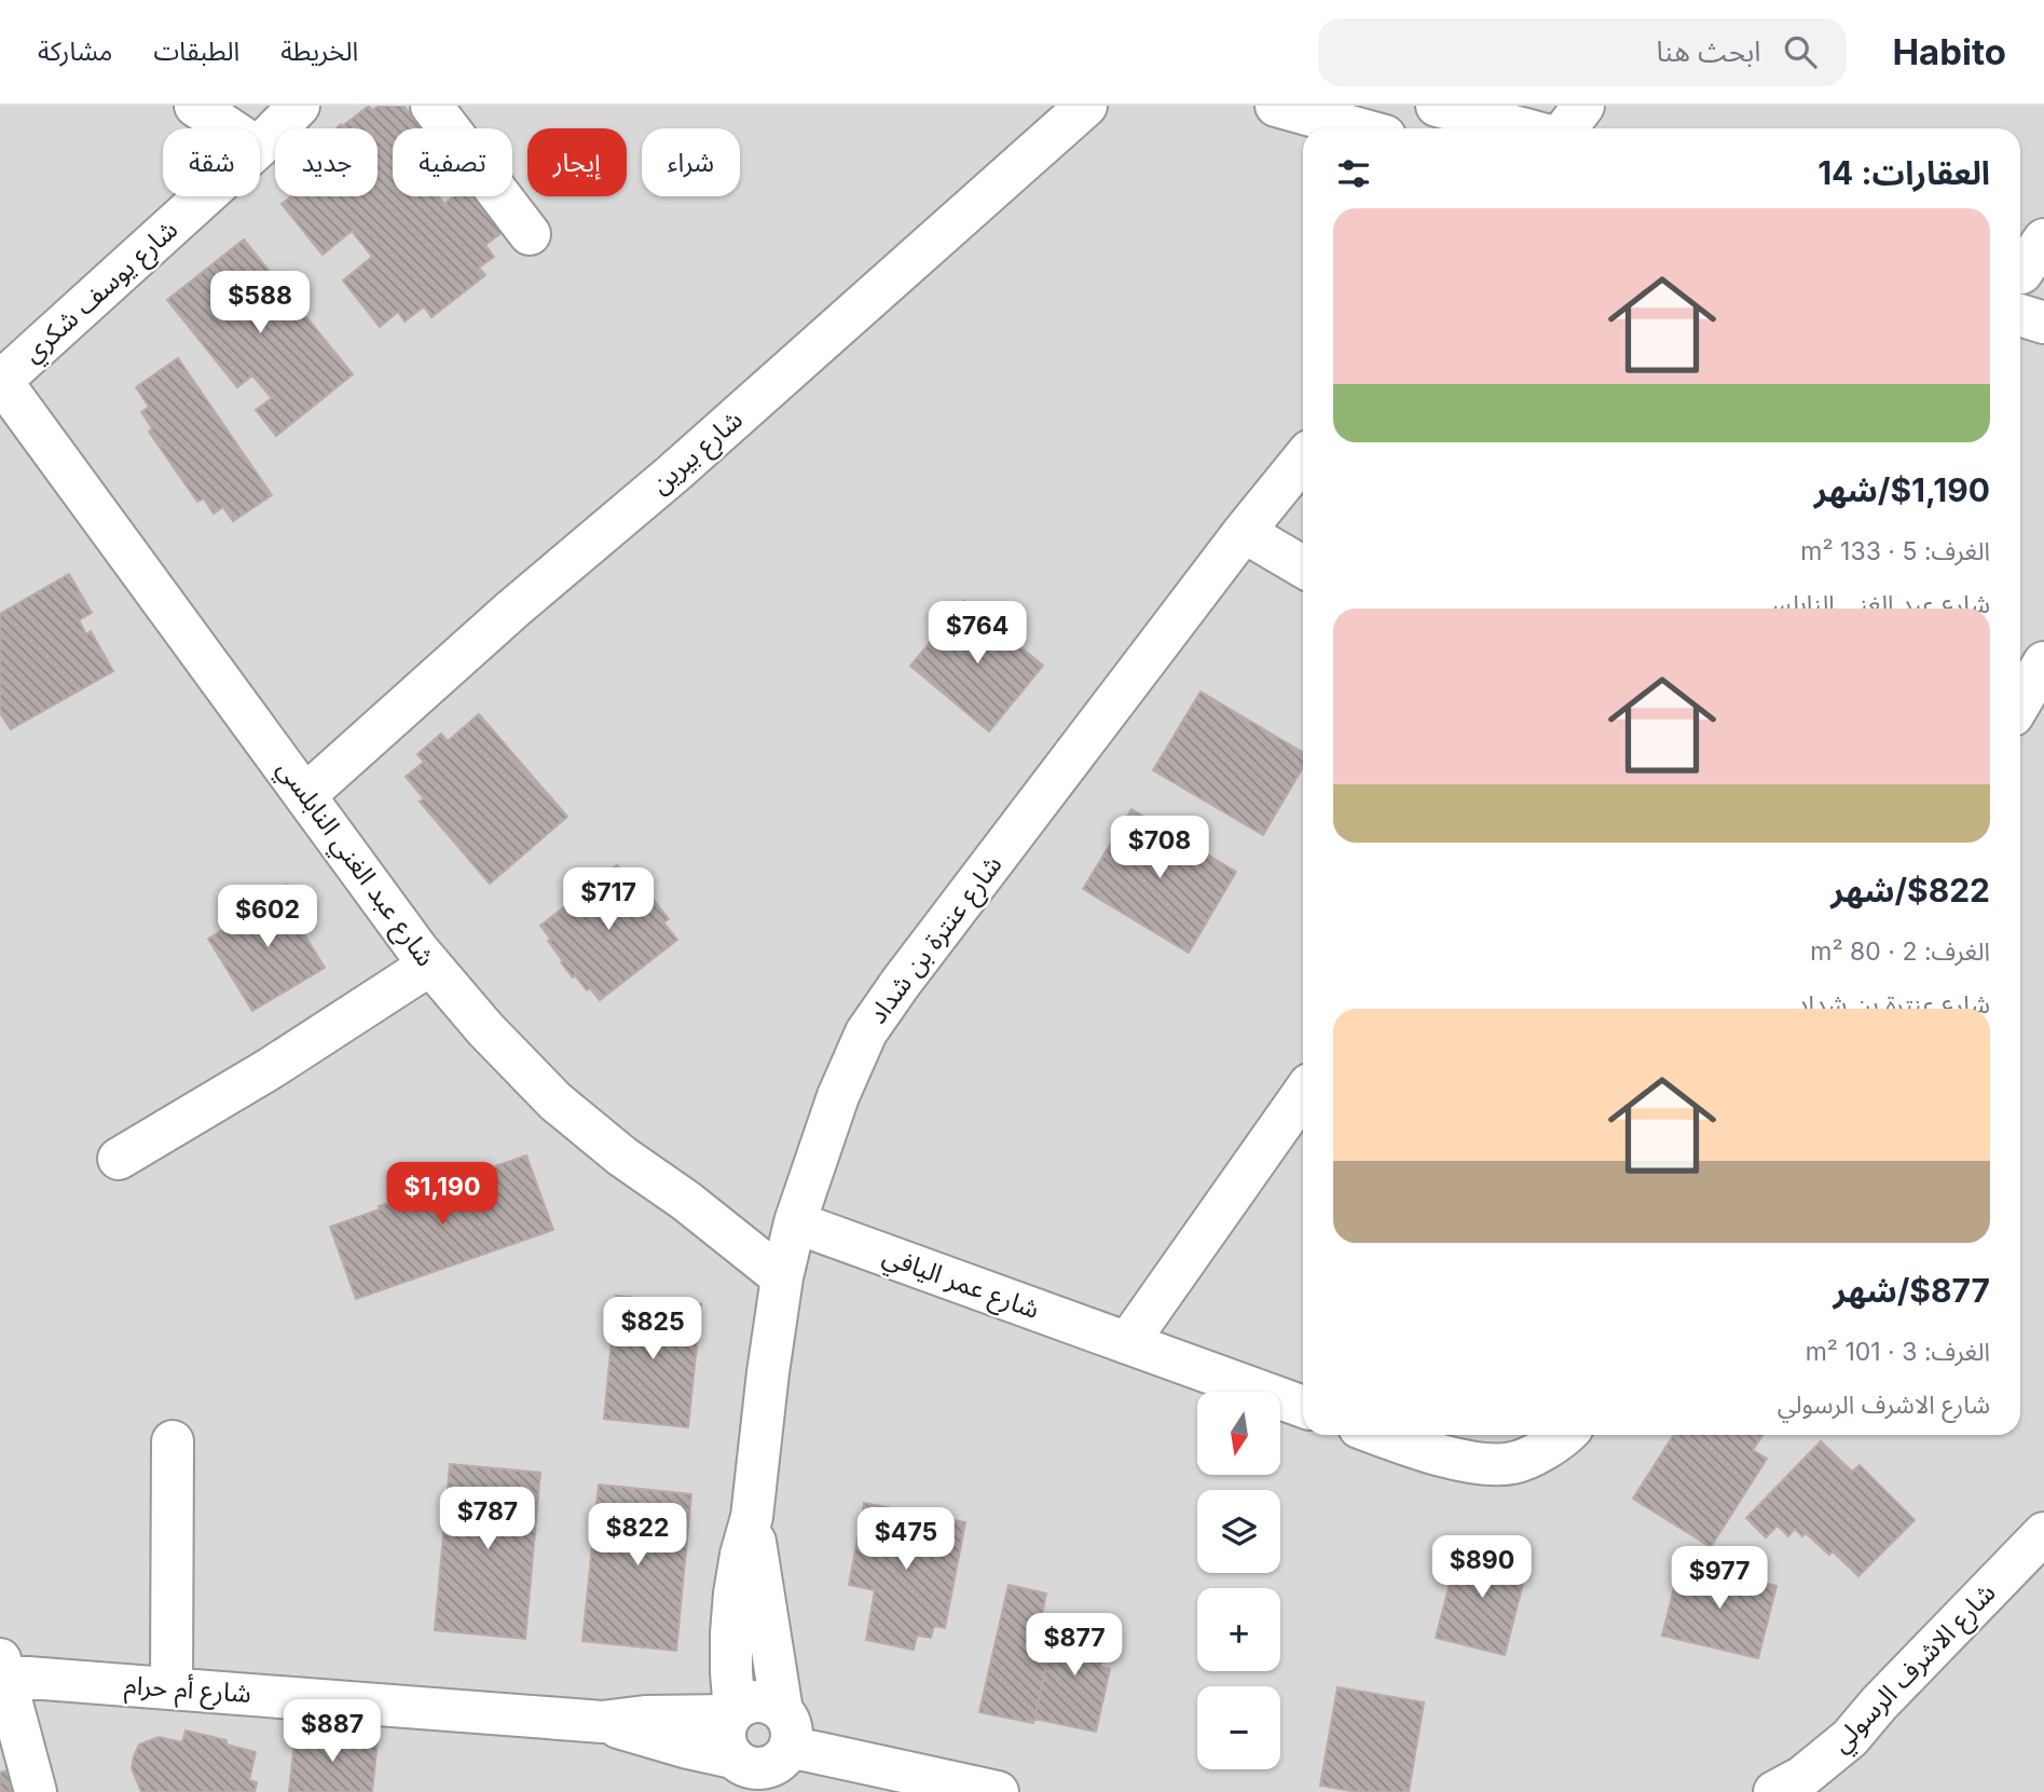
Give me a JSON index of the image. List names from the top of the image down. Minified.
{"streets":{"street":["شارع يوسف شكري","شارع بيرين","شارع عبد الغني النابلسي","شارع عنترة بن شداد","شارع عمر اليافي","شارع الاشرف الرسولي","شارع أم حرام"]},"crossings":[["شارع يوسف شكري","شارع عبد الغني النابلسي"],["شارع بيرين","شارع عبد الغني النابلسي"],["شارع عبد الغني النابلسي","شارع عنترة بن شداد"],["شارع عنترة بن شداد","شارع عمر اليافي"],["شارع عنترة بن شداد","شارع أم حرام"]],"north":"bottom","page":{"header":"Habito","search":"ابحث هنا","nav":["الخريطة","الطبقات","مشاركة"],"chip":["شراء","إيجار","تصفية","جديد","شقة"],"heading":"العقارات: 14","list":[{"name":"$1,190/شهر","note":"الغرف: 5 · 133 m² · شارع عبد الغني النابلسي"},{"name":"$822/شهر","note":"الغرف: 2 · 80 m² · شارع عنترة بن شداد"},{"name":"$877/شهر","note":"الغرف: 3 · 101 m² · شارع الاشرف الرسولي"}],"price":["$588","$764","$708","$717","$602","$1,190","$825","$787","$822","$475","$890","$977","$877","$887"],"map_buttons":["+","−"]}}
